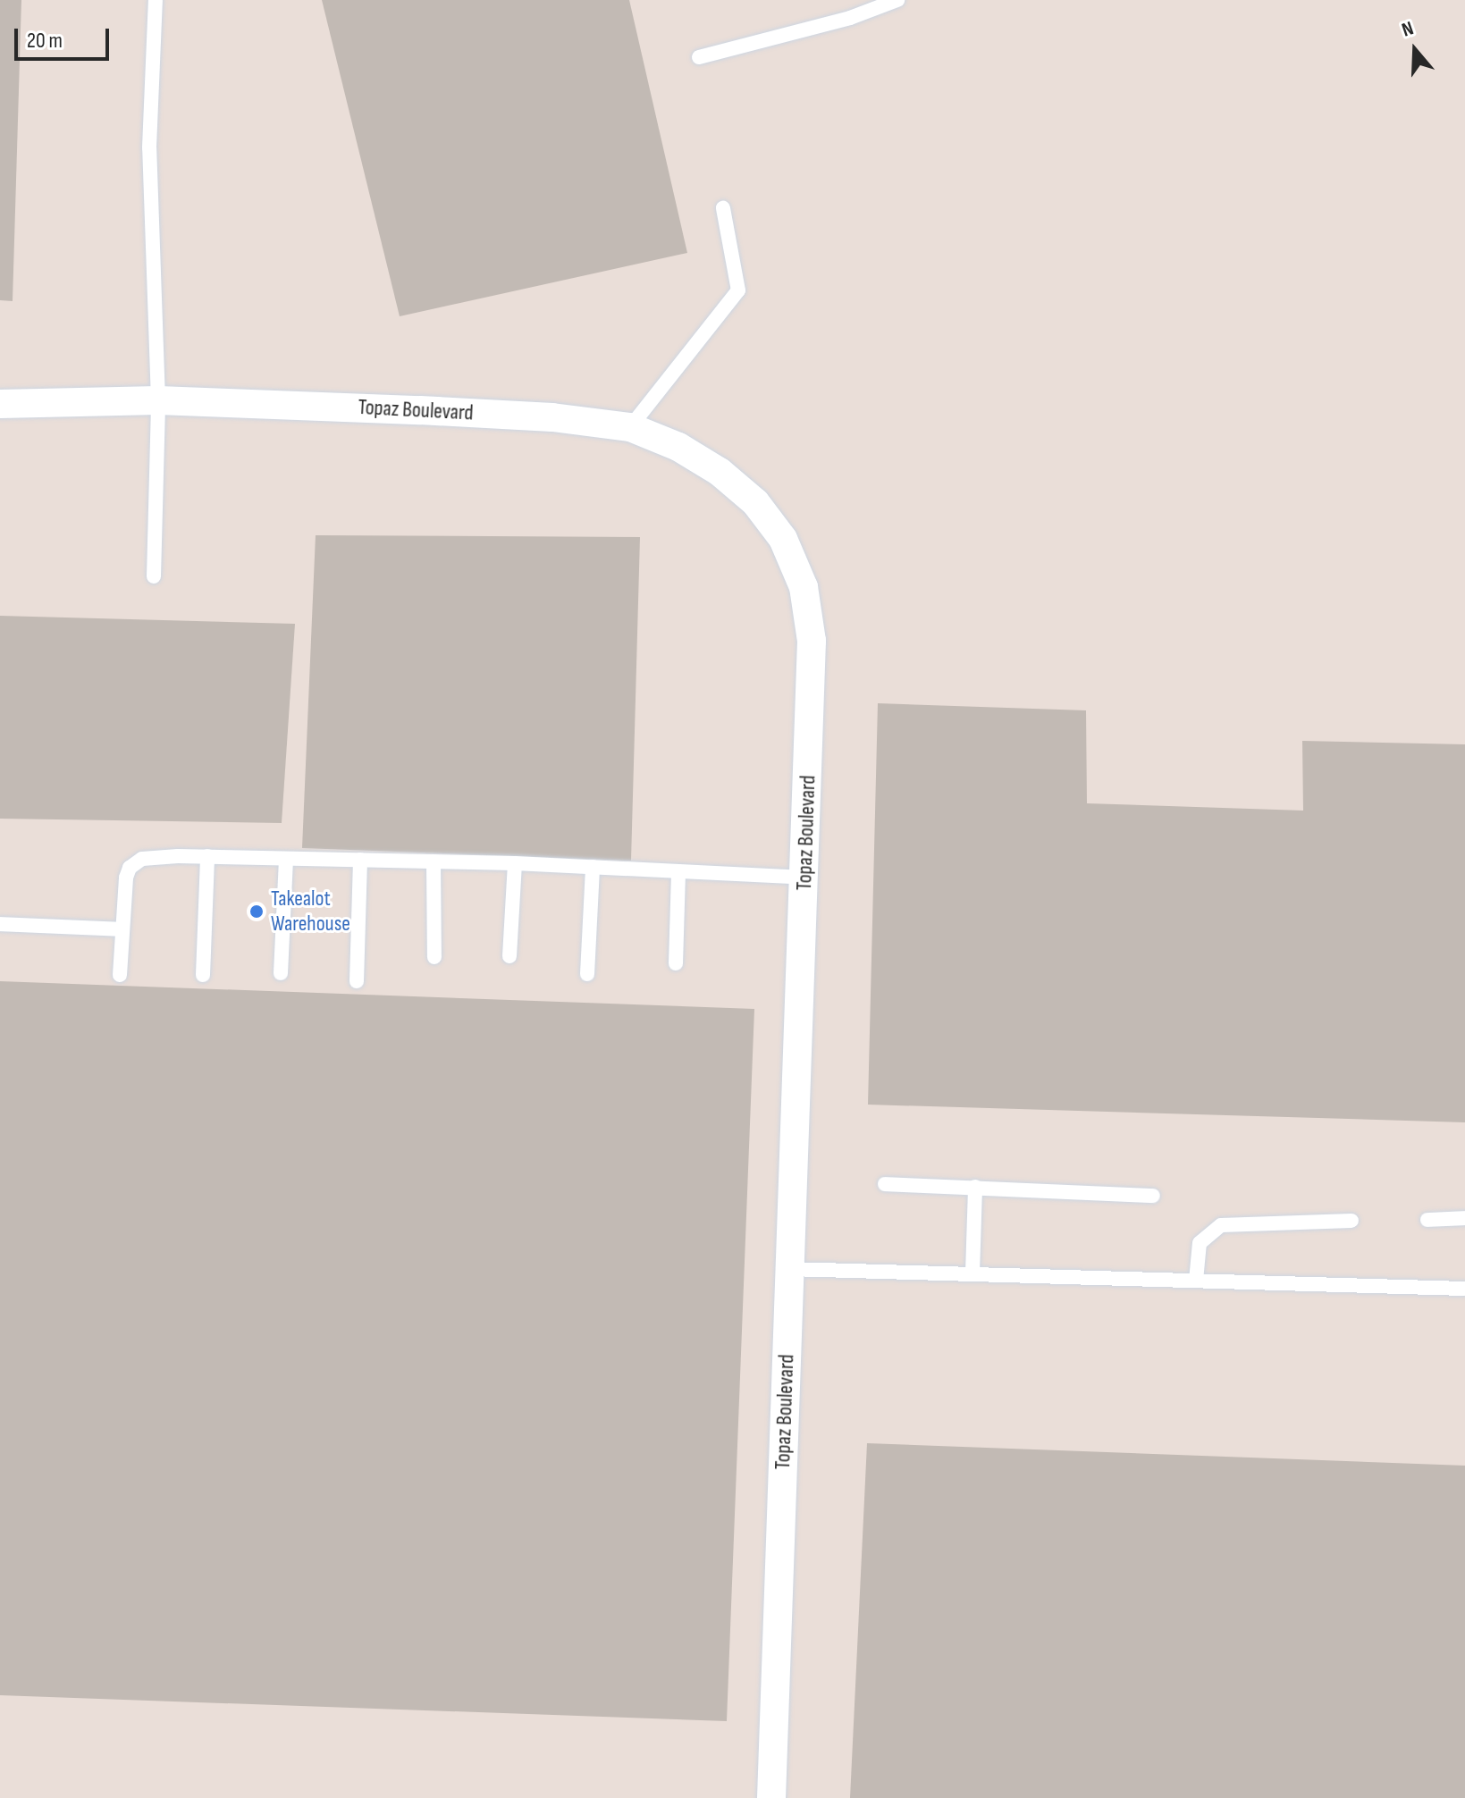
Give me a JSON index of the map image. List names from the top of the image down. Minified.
{"streets":{"street":["Topaz Boulevard"]},"places":["Takealot Warehouse"],"scale_bar":"20 m","north":"top"}
